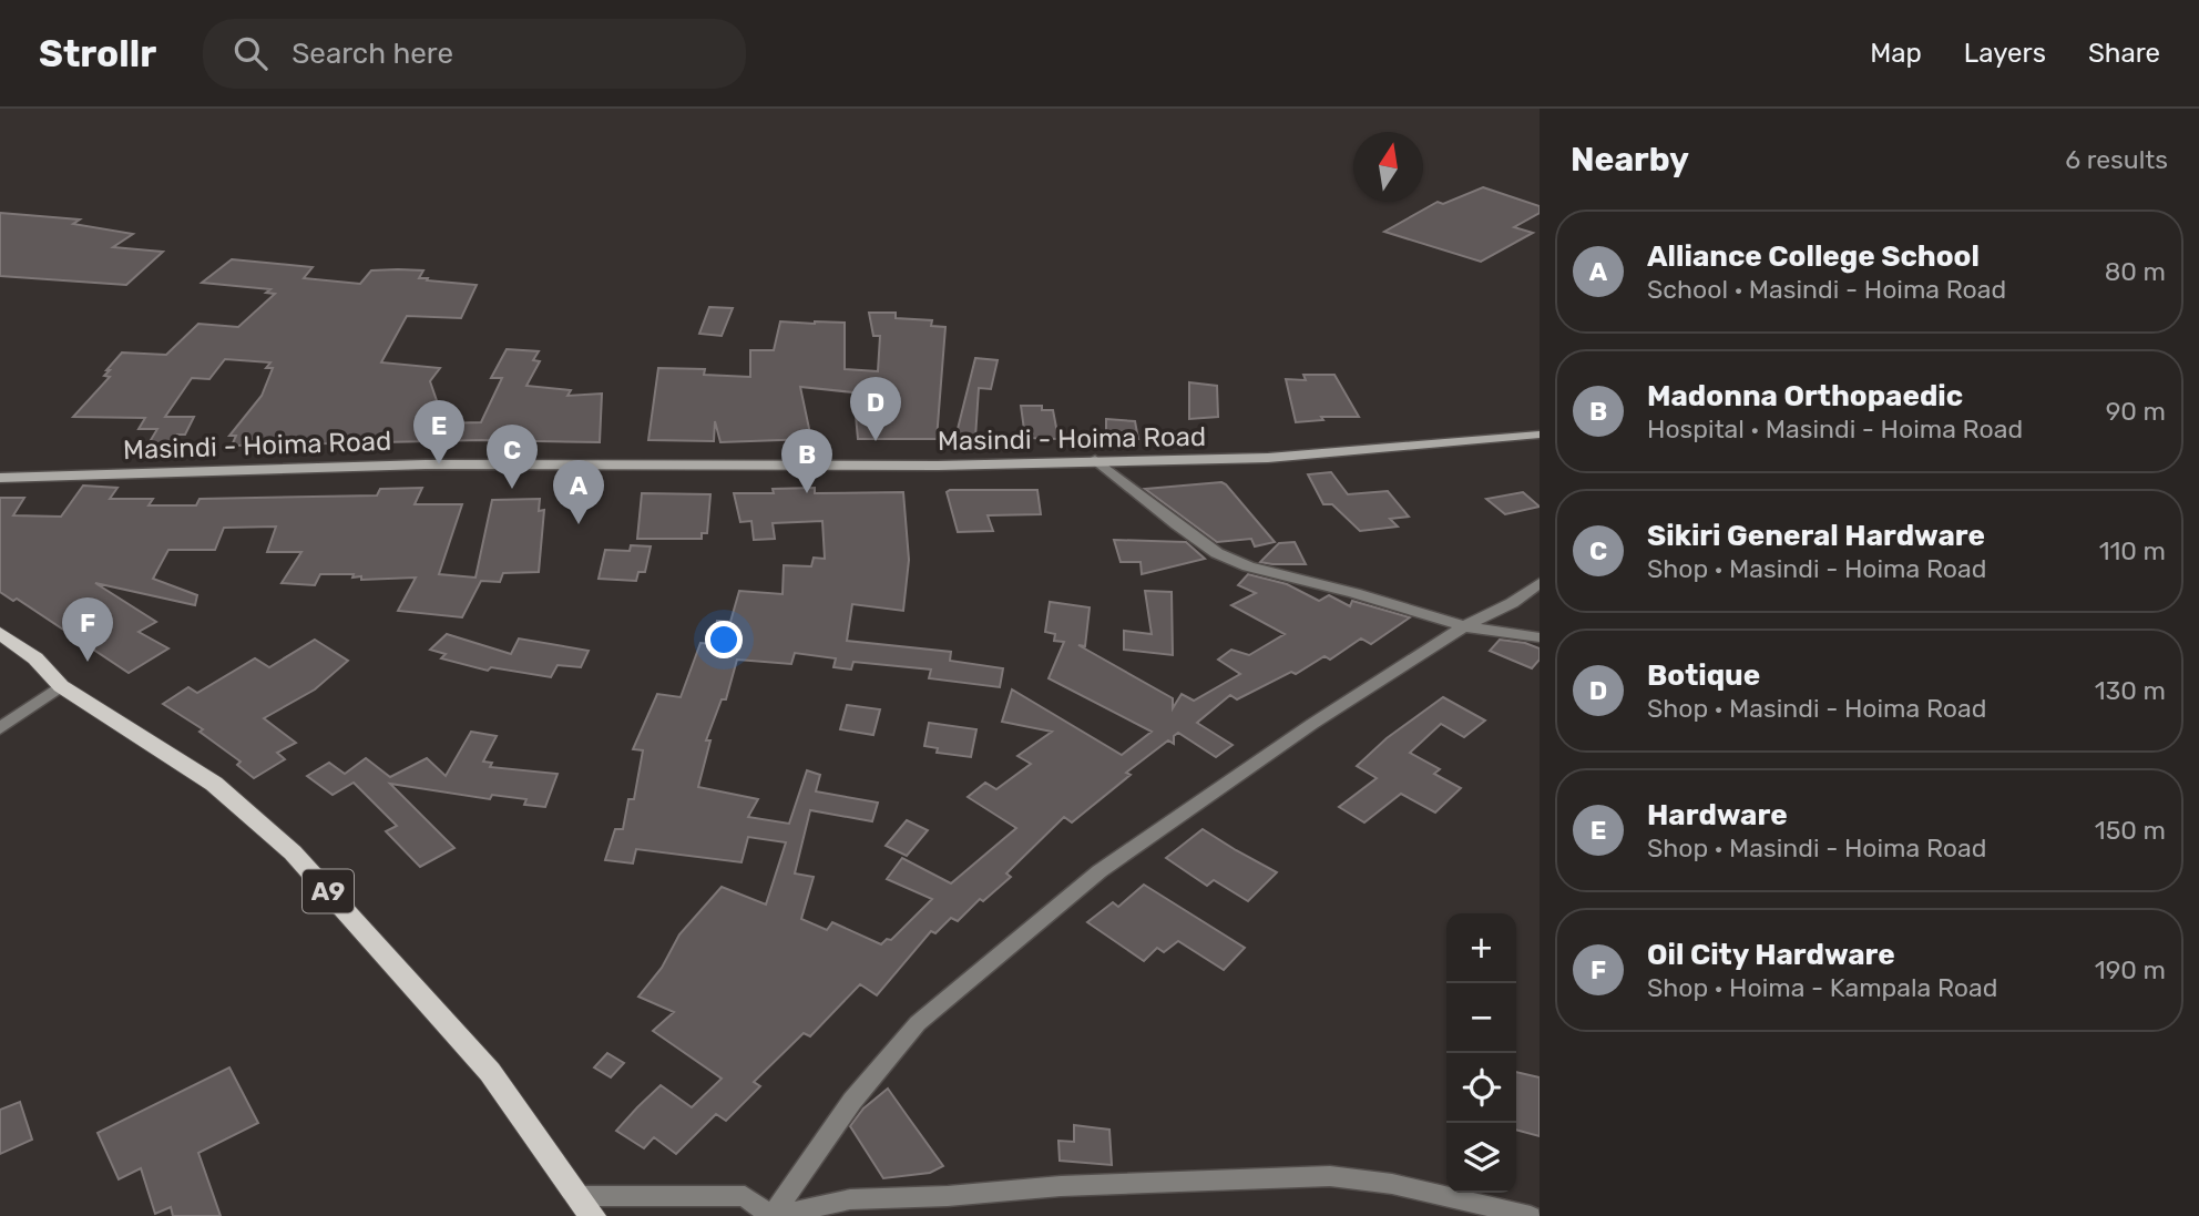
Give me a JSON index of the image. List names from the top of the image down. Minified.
{"streets":{"main road":["Masindi - Hoima Road","A9"]},"north":"top","page":{"header":"Strollr","search":"Search here","nav":["Map","Layers","Share"],"heading":["Nearby","6 results"],"list":[{"mark":"A","name":"Alliance College School","note":"School · Masindi - Hoima Road","value":"80 m"},{"mark":"B","name":"Madonna Orthopaedic","note":"Hospital · Masindi - Hoima Road","value":"90 m"},{"mark":"C","name":"Sikiri General Hardware","note":"Shop · Masindi - Hoima Road","value":"110 m"},{"mark":"D","name":"Botique","note":"Shop · Masindi - Hoima Road","value":"130 m"},{"mark":"E","name":"Hardware","note":"Shop · Masindi - Hoima Road","value":"150 m"},{"mark":"F","name":"Oil City Hardware","note":"Shop · Hoima - Kampala Road","value":"190 m"}],"pins":["D","E","C","B","A","F"],"map_buttons":["+","−"]}}
